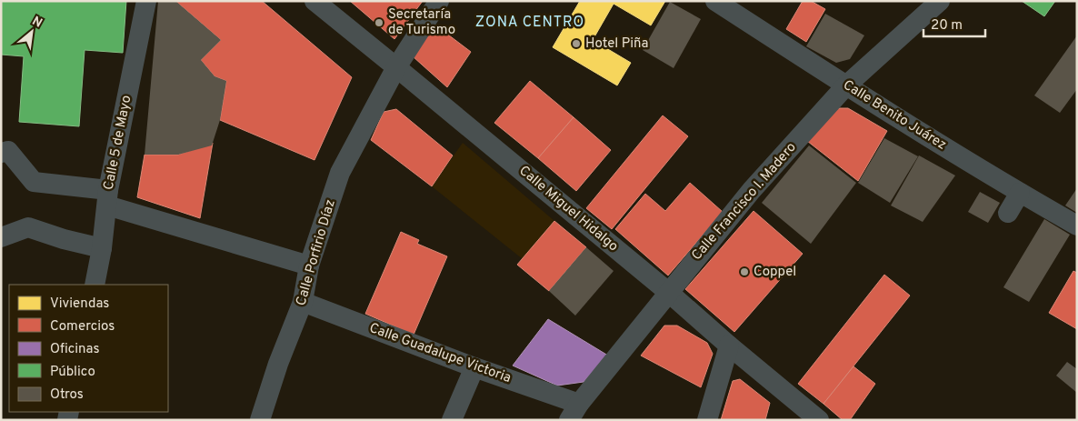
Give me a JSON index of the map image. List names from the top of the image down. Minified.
{"streets":{"street":["Calle Benito Juárez","Calle 5 de Mayo","Calle Francisco I. Madero","Calle Miguel Hidalgo","Calle Porfirio Díaz","Calle Guadalupe Victoria"]},"crossings":[["Calle Benito Juárez","Calle Francisco I. Madero"],["Calle Francisco I. Madero","Calle Miguel Hidalgo"],["Calle Francisco I. Madero","Calle Guadalupe Victoria"],["Calle Miguel Hidalgo","Calle Porfirio Díaz"],["Calle Porfirio Díaz","Calle Guadalupe Victoria"]],"districts":["ZONA CENTRO"],"places":["Secretaría de Turismo","Hotel Piña","Coppel"],"legend":["Viviendas","Comercios","Oficinas","Público","Otros"],"scale_bar":"20 m","north":"top right"}
